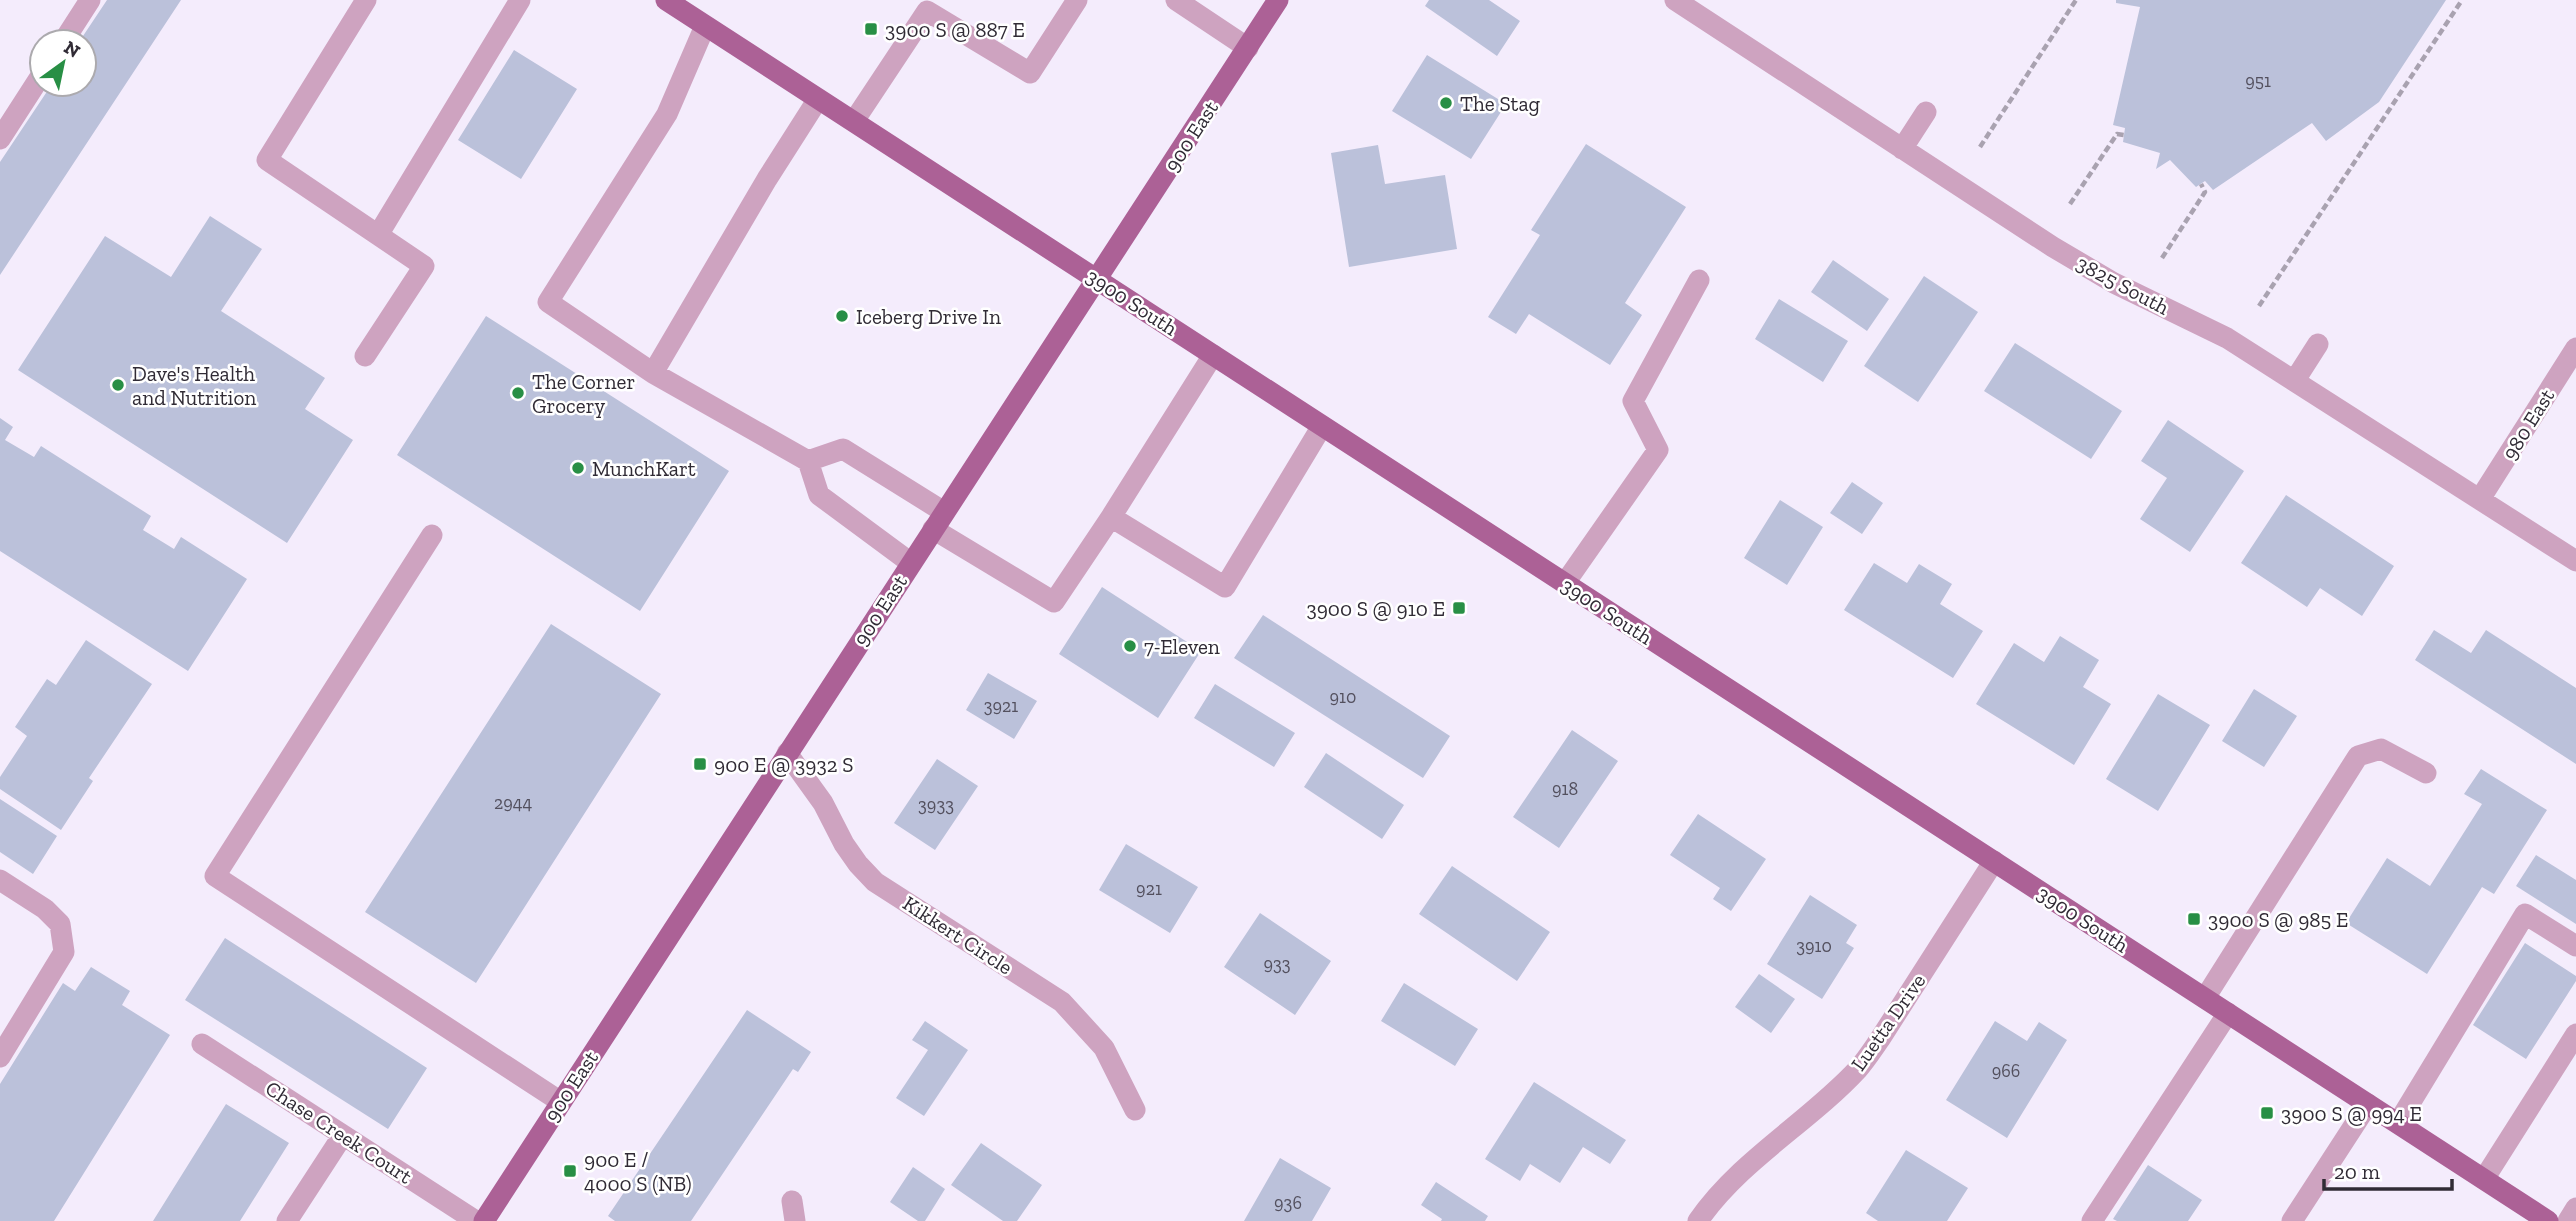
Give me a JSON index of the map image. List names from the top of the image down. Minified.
{"streets":{"main road":["900 East","3900 South"],"street":["3825 South","980 East","Kikkert Circle","Luetta Drive","Chase Creek Court"]},"crossings":[["900 East","3900 South"],["900 East","Kikkert Circle"],["3825 South","980 East"],["3900 South","Luetta Drive"]],"places":{"transit":["3900 S @ 887 E","3900 S @ 910 E","900 E @ 3932 S","3900 S @ 985 E","3900 S @ 994 E","900 E / 4000 S (NB)"],"other":["The Stag","Iceberg Drive In","Dave's Health and Nutrition","The Corner Grocery","MunchKart","7-Eleven"]},"house_numbers":["951","910","3921","918","2944","3933","921","3910","933","966","936"],"scale_bar":"20 m","north":"top right"}
